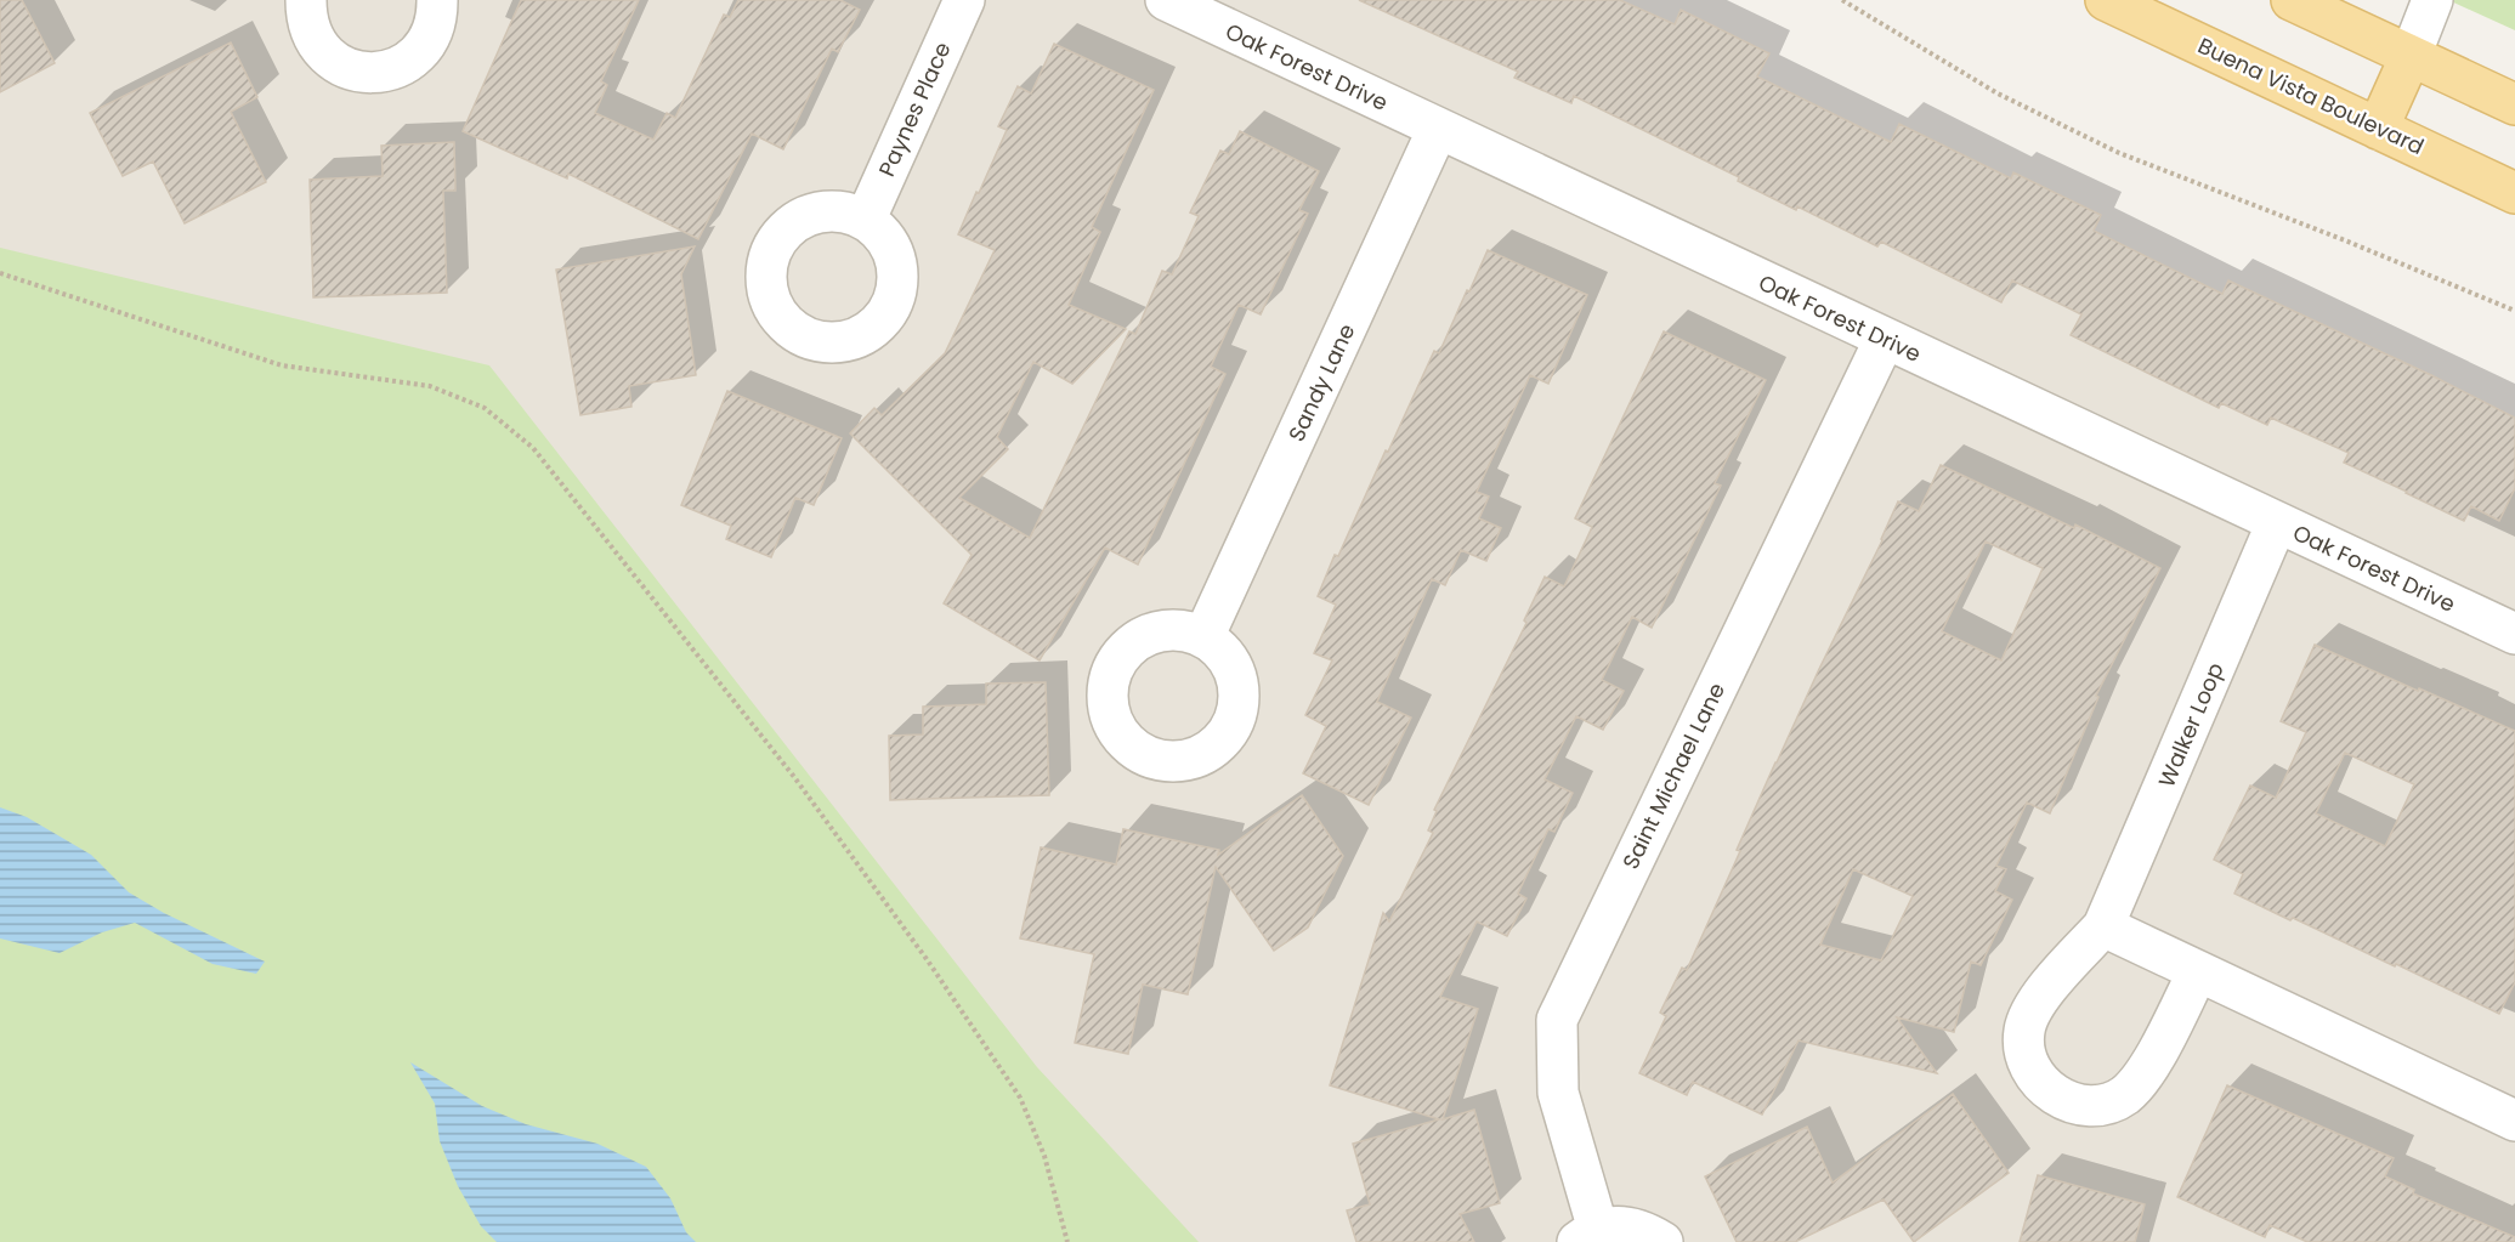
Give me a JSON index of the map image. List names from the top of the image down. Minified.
{"streets":{"main road":["Buena Vista Boulevard"],"street":["Oak Forest Drive","Paynes Place","Sandy Lane","Walker Loop","Saint Michael Lane"]},"crossings":[["Oak Forest Drive","Sandy Lane"],["Oak Forest Drive","Walker Loop"],["Oak Forest Drive","Saint Michael Lane"]]}
